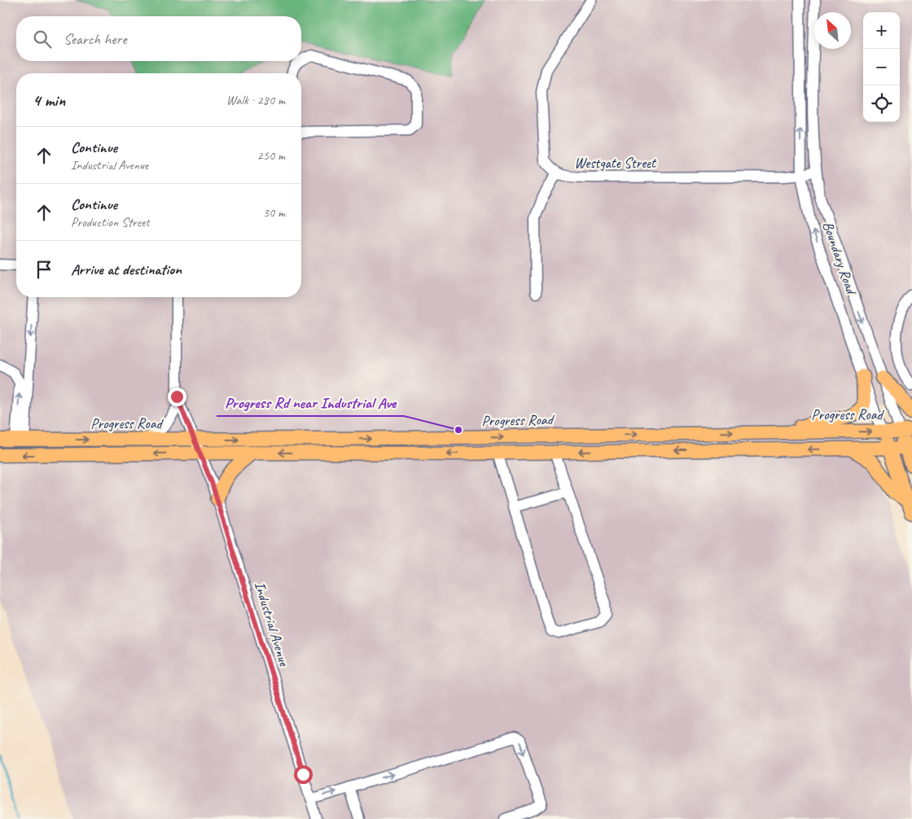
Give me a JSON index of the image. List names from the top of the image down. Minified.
{"streets":{"main road":["Boundary Road","Progress Road"],"street":["Westgate Street","Industrial Avenue"]},"crossings":[["Westgate Street","Boundary Road"],["Boundary Road","Progress Road"],["Progress Road","Industrial Avenue"]],"places":["Progress Rd near Industrial Ave"],"north":"top left","page":{"map_buttons":["+","−"],"search":"Search here","heading":["4 min","Walk · 280 m"],"list":[["Continue","Industrial Avenue","250 m"],["Continue","Production Street","30 m"],"Arrive at destination"]}}
